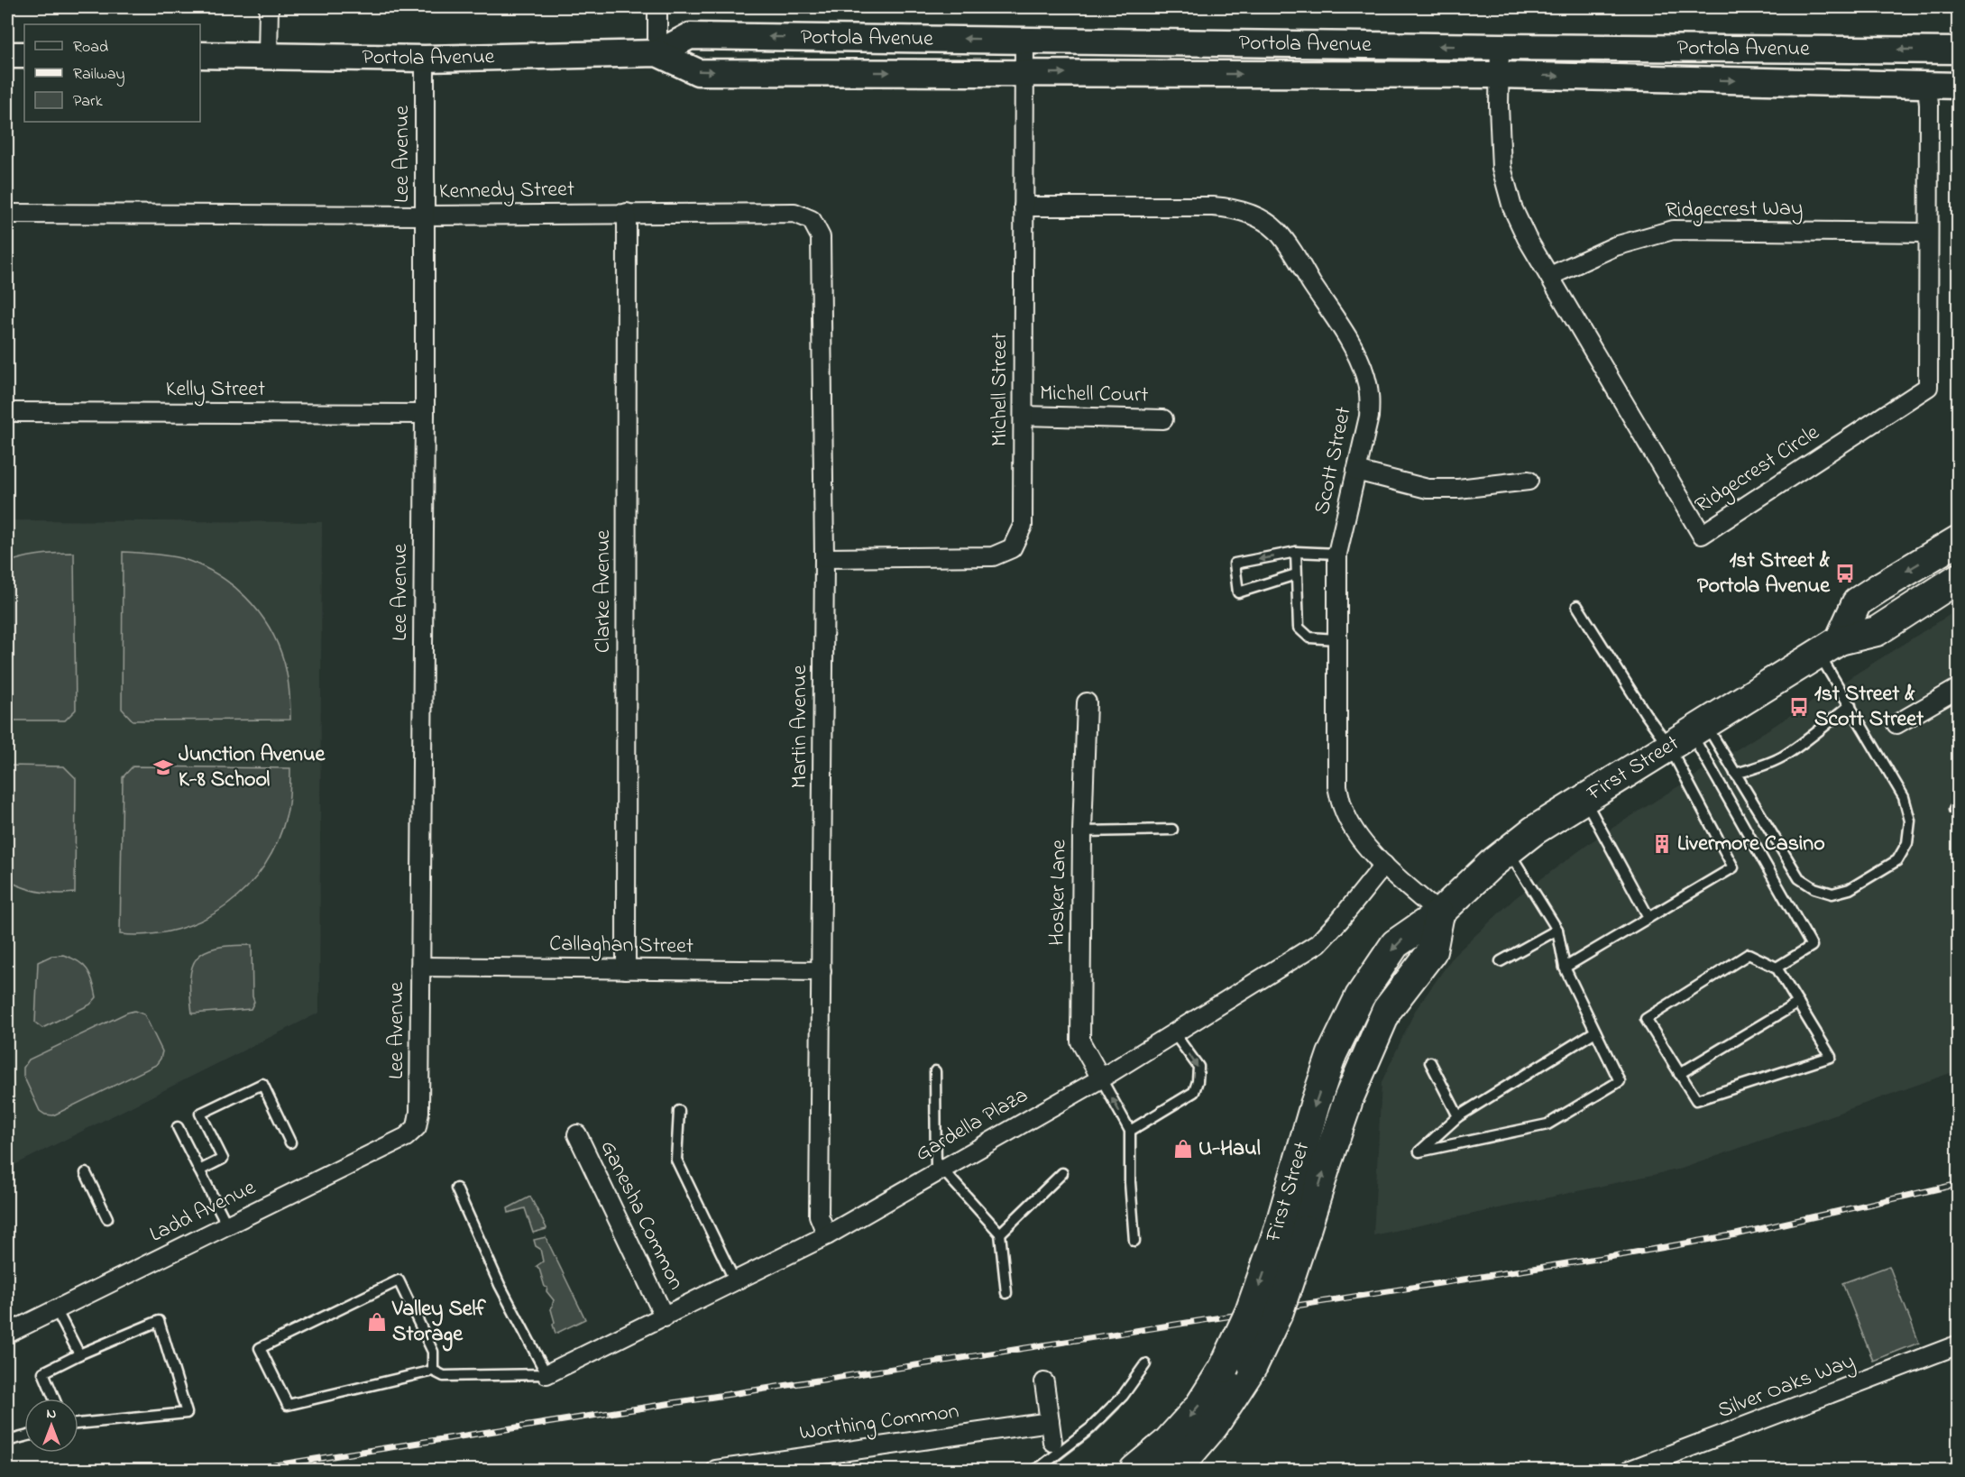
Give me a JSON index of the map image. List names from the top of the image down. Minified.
{"streets":{"main road":["Portola Avenue","First Street"],"street":["Lee Avenue","Kennedy Street","Ridgecrest Way","Kelly Street","Michell Street","Michell Court","Scott Street","Ridgecrest Circle","Clarke Avenue","Martin Avenue","Hosker Lane","Callaghan Street","Gardella Plaza","Ladd Avenue","Ganesha Common","Silver Oaks Way","Worthing Common"]},"crossings":[["Portola Avenue","Lee Avenue"],["Portola Avenue","Michell Street"],["Portola Avenue","Ridgecrest Circle"],["Lee Avenue","Kennedy Street"],["Lee Avenue","Kelly Street"],["Lee Avenue","Callaghan Street"],["Lee Avenue","Ladd Avenue"],["Kennedy Street","Clarke Avenue"],["Kennedy Street","Martin Avenue"],["Ridgecrest Way","Ridgecrest Circle"],["Michell Street","Michell Court"],["Michell Street","Scott Street"],["Michell Street","Martin Avenue"],["Scott Street","First Street"],["Scott Street","Gardella Plaza"],["Clarke Avenue","Callaghan Street"],["Martin Avenue","Callaghan Street"],["Martin Avenue","Gardella Plaza"],["Hosker Lane","Gardella Plaza"],["Gardella Plaza","Ganesha Common"]],"places":{"bus stop":["1st Street & Portola Avenue","1st Street & Scott Street"],"school or university":["Junction Avenue K-8 School"],"building":["Livermore Casino"],"shop":["U-Haul","Valley Self Storage"]},"legend":["Road","Railway","Park"],"north":"top"}
